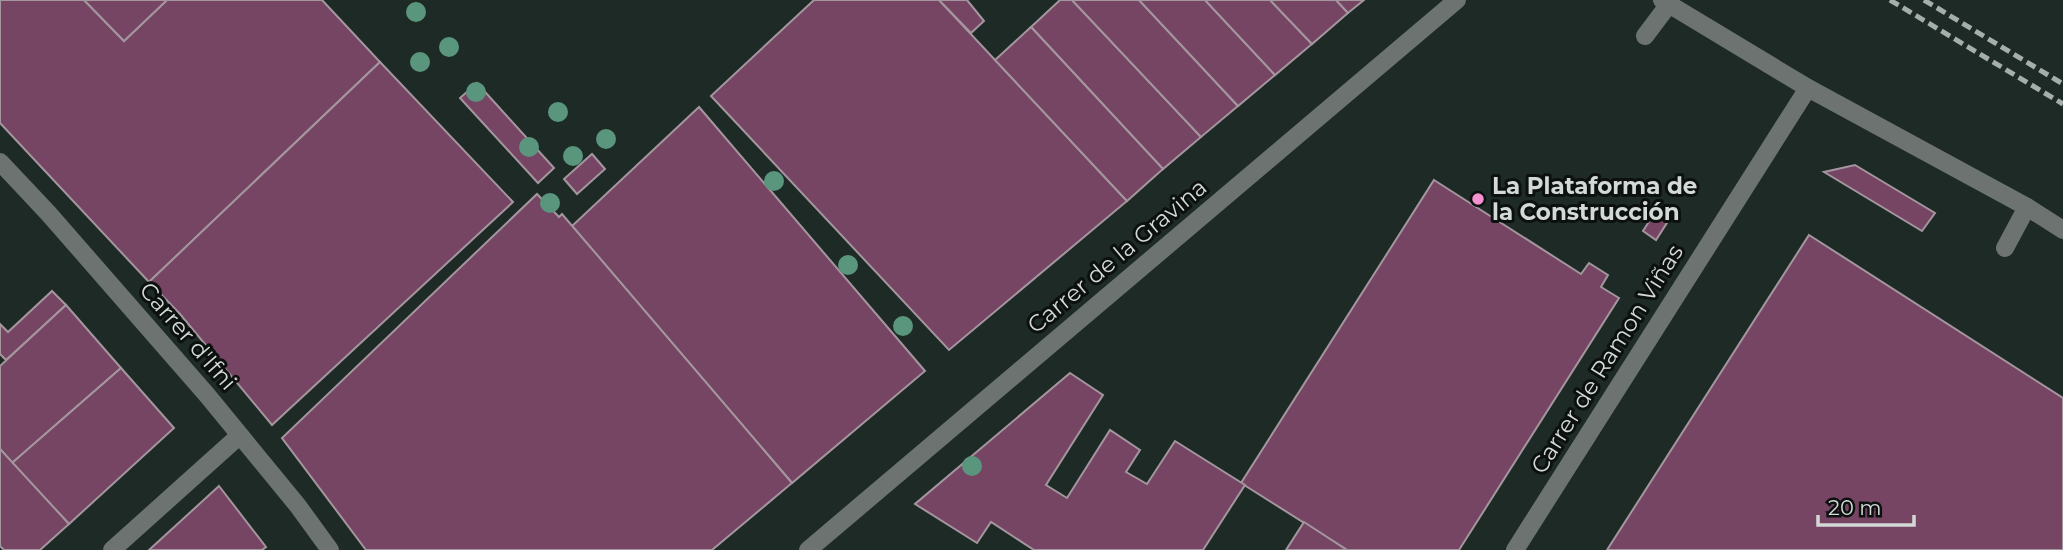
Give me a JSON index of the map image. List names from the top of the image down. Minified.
{"streets":{"street":["Carrer de la Gravina","Carrer d'Ifni","Carrer de Ramon Viñas"]},"places":["La Plataforma de la Construcción"],"scale_bar":"20 m"}
